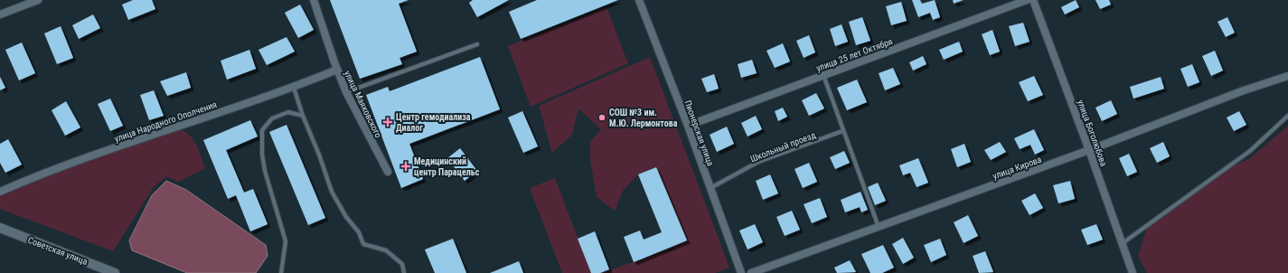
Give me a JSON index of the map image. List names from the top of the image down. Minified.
{"streets":{"main road":["Советская улица"],"street":["улица 25 лет Октября","улица Маяковского","улица Народного Ополчения","Пионерская улица","улица Боголюбова","улица Кирова"],"lane":["Школьный проезд"]},"crossings":[["улица 25 лет Октября","Пионерская улица"],["улица Маяковского","улица Народного Ополчения"],["Пионерская улица","Школьный проезд"],["улица Боголюбова","улица Кирова"]],"places":{"other":["СОШ №3 им. М.Ю. Лермонтова"],"health":["Центр гемодиализа Диалог","Медицинский центр Парацельс"]}}
